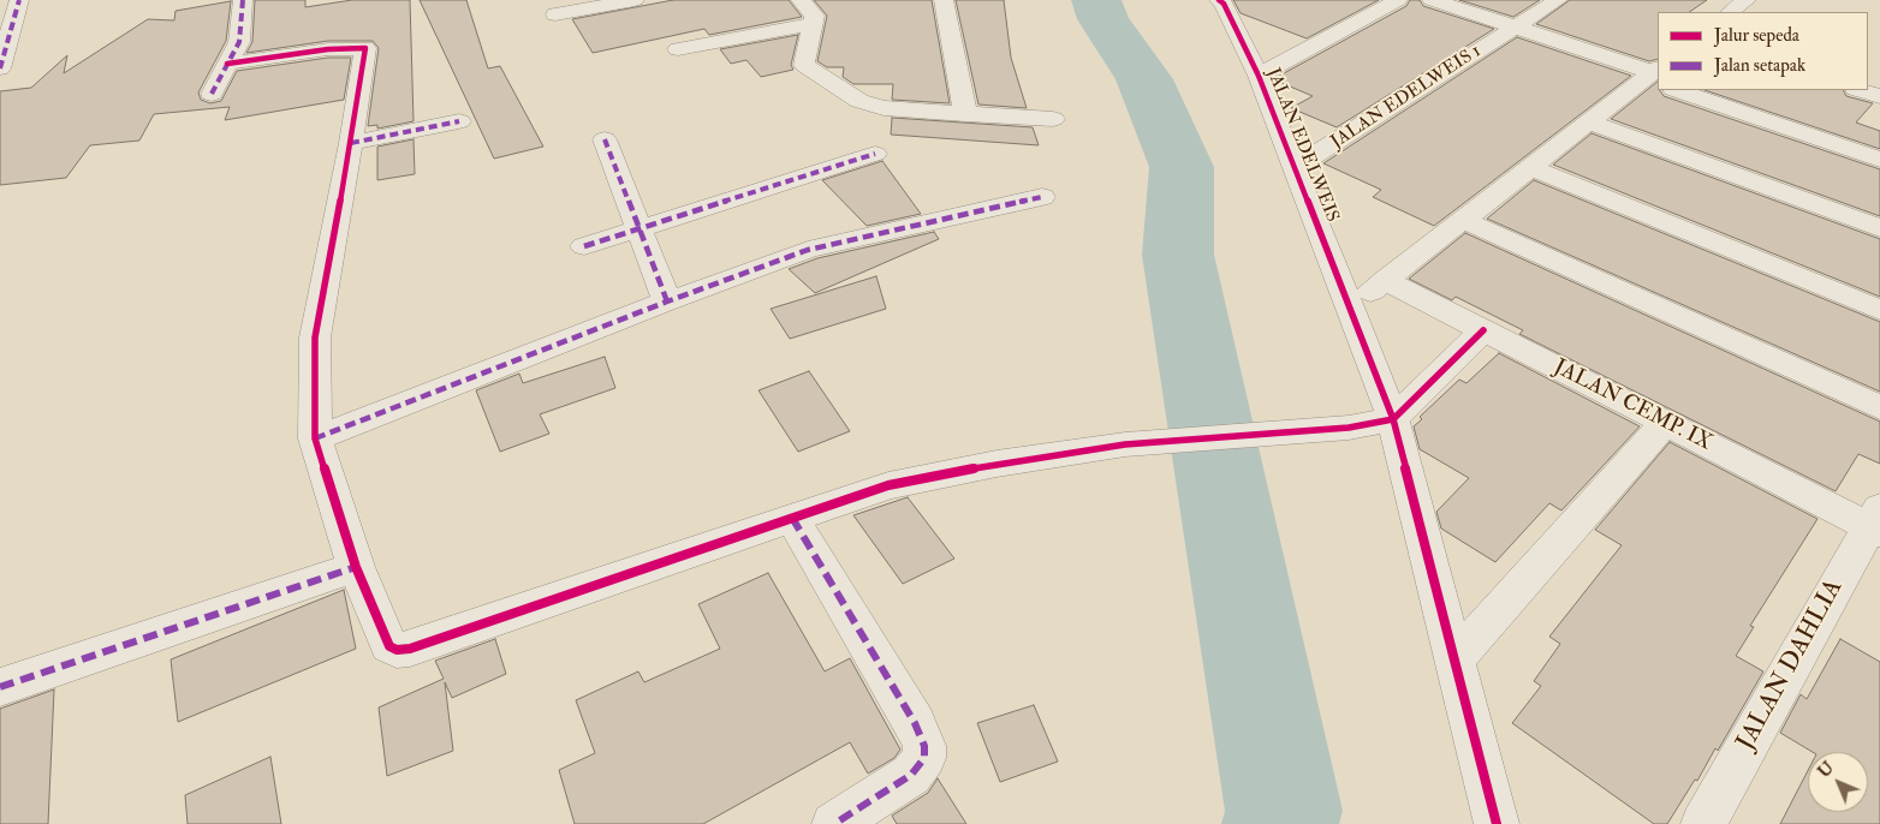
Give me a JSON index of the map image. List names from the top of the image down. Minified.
{"streets":{"street":["JALAN EDELWEIS 1","JALAN EDELWEIS","JALAN CEMP. IX","JALAN DAHLIA"]},"crossings":[["JALAN EDELWEIS 1","JALAN EDELWEIS"],["JALAN CEMP. IX","JALAN DAHLIA"]],"legend":["Jalur sepeda","Jalan setapak"],"north":"top left"}
